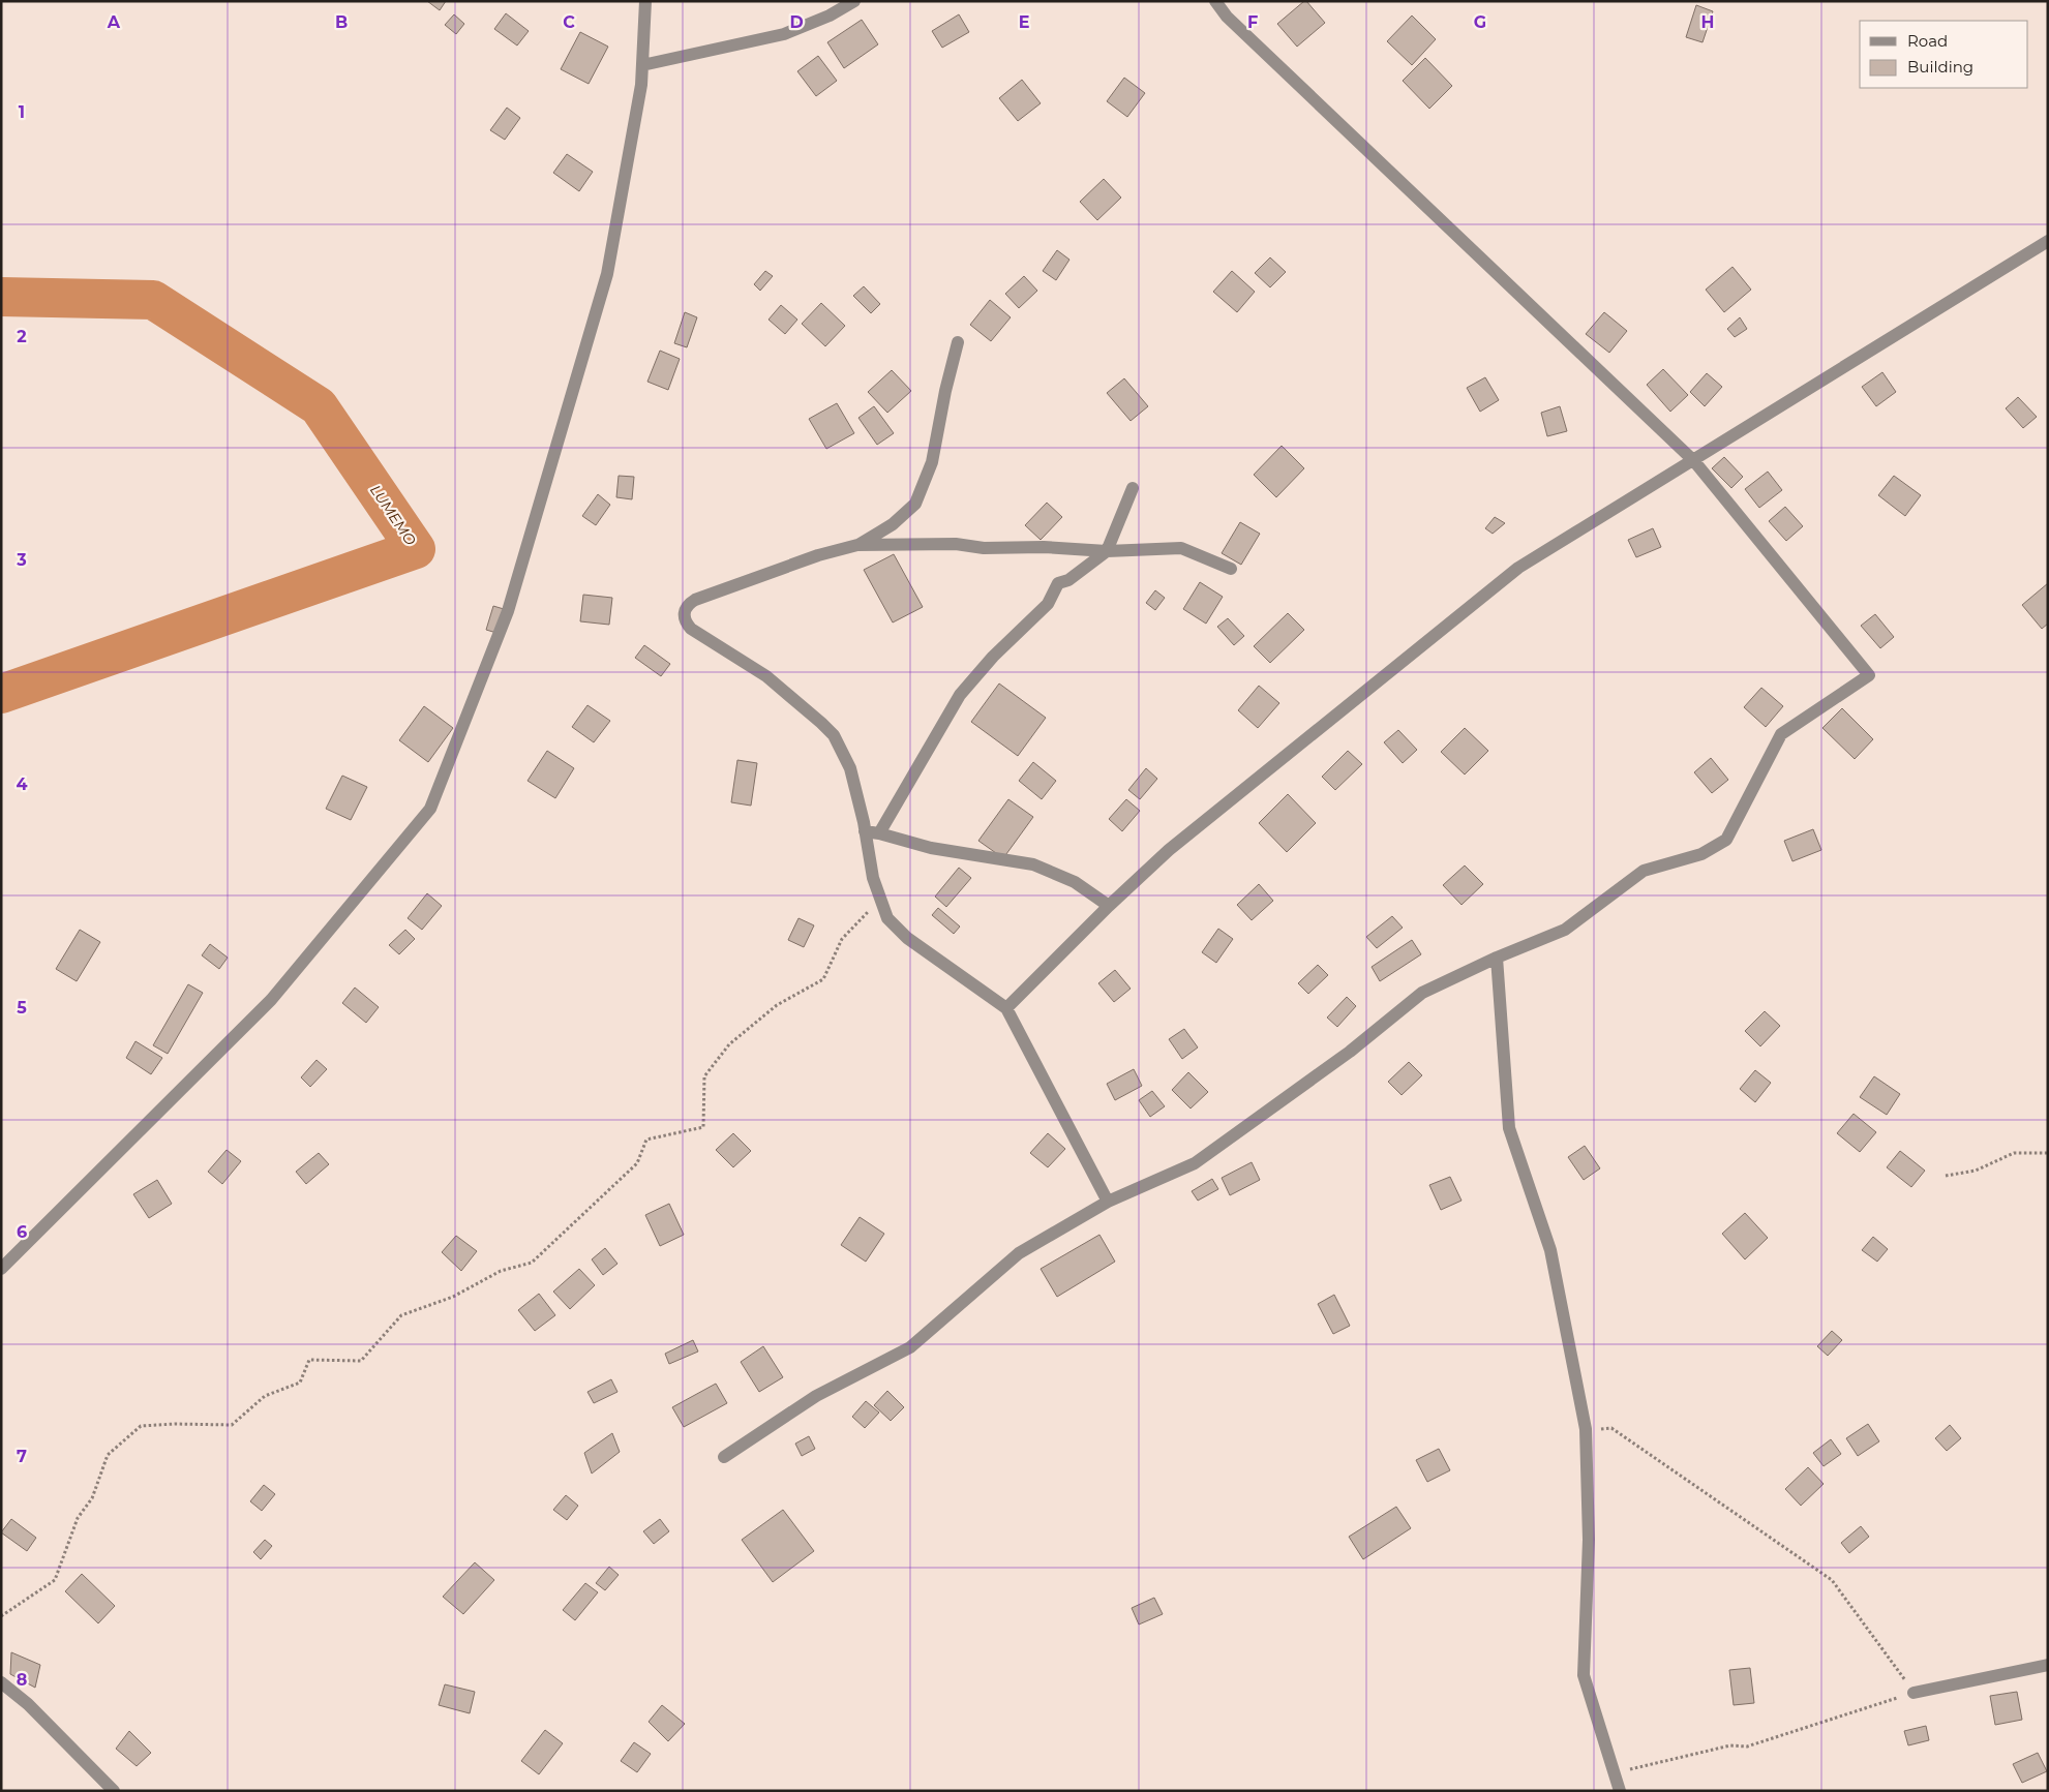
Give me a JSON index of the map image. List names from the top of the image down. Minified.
{"water":["LUMEMO"],"legend":["Road","Building"],"grid":{"columns":["A","B","C","D","E","F","G","H"],"rows":["1","2","3","4","5","6","7","8"]}}
